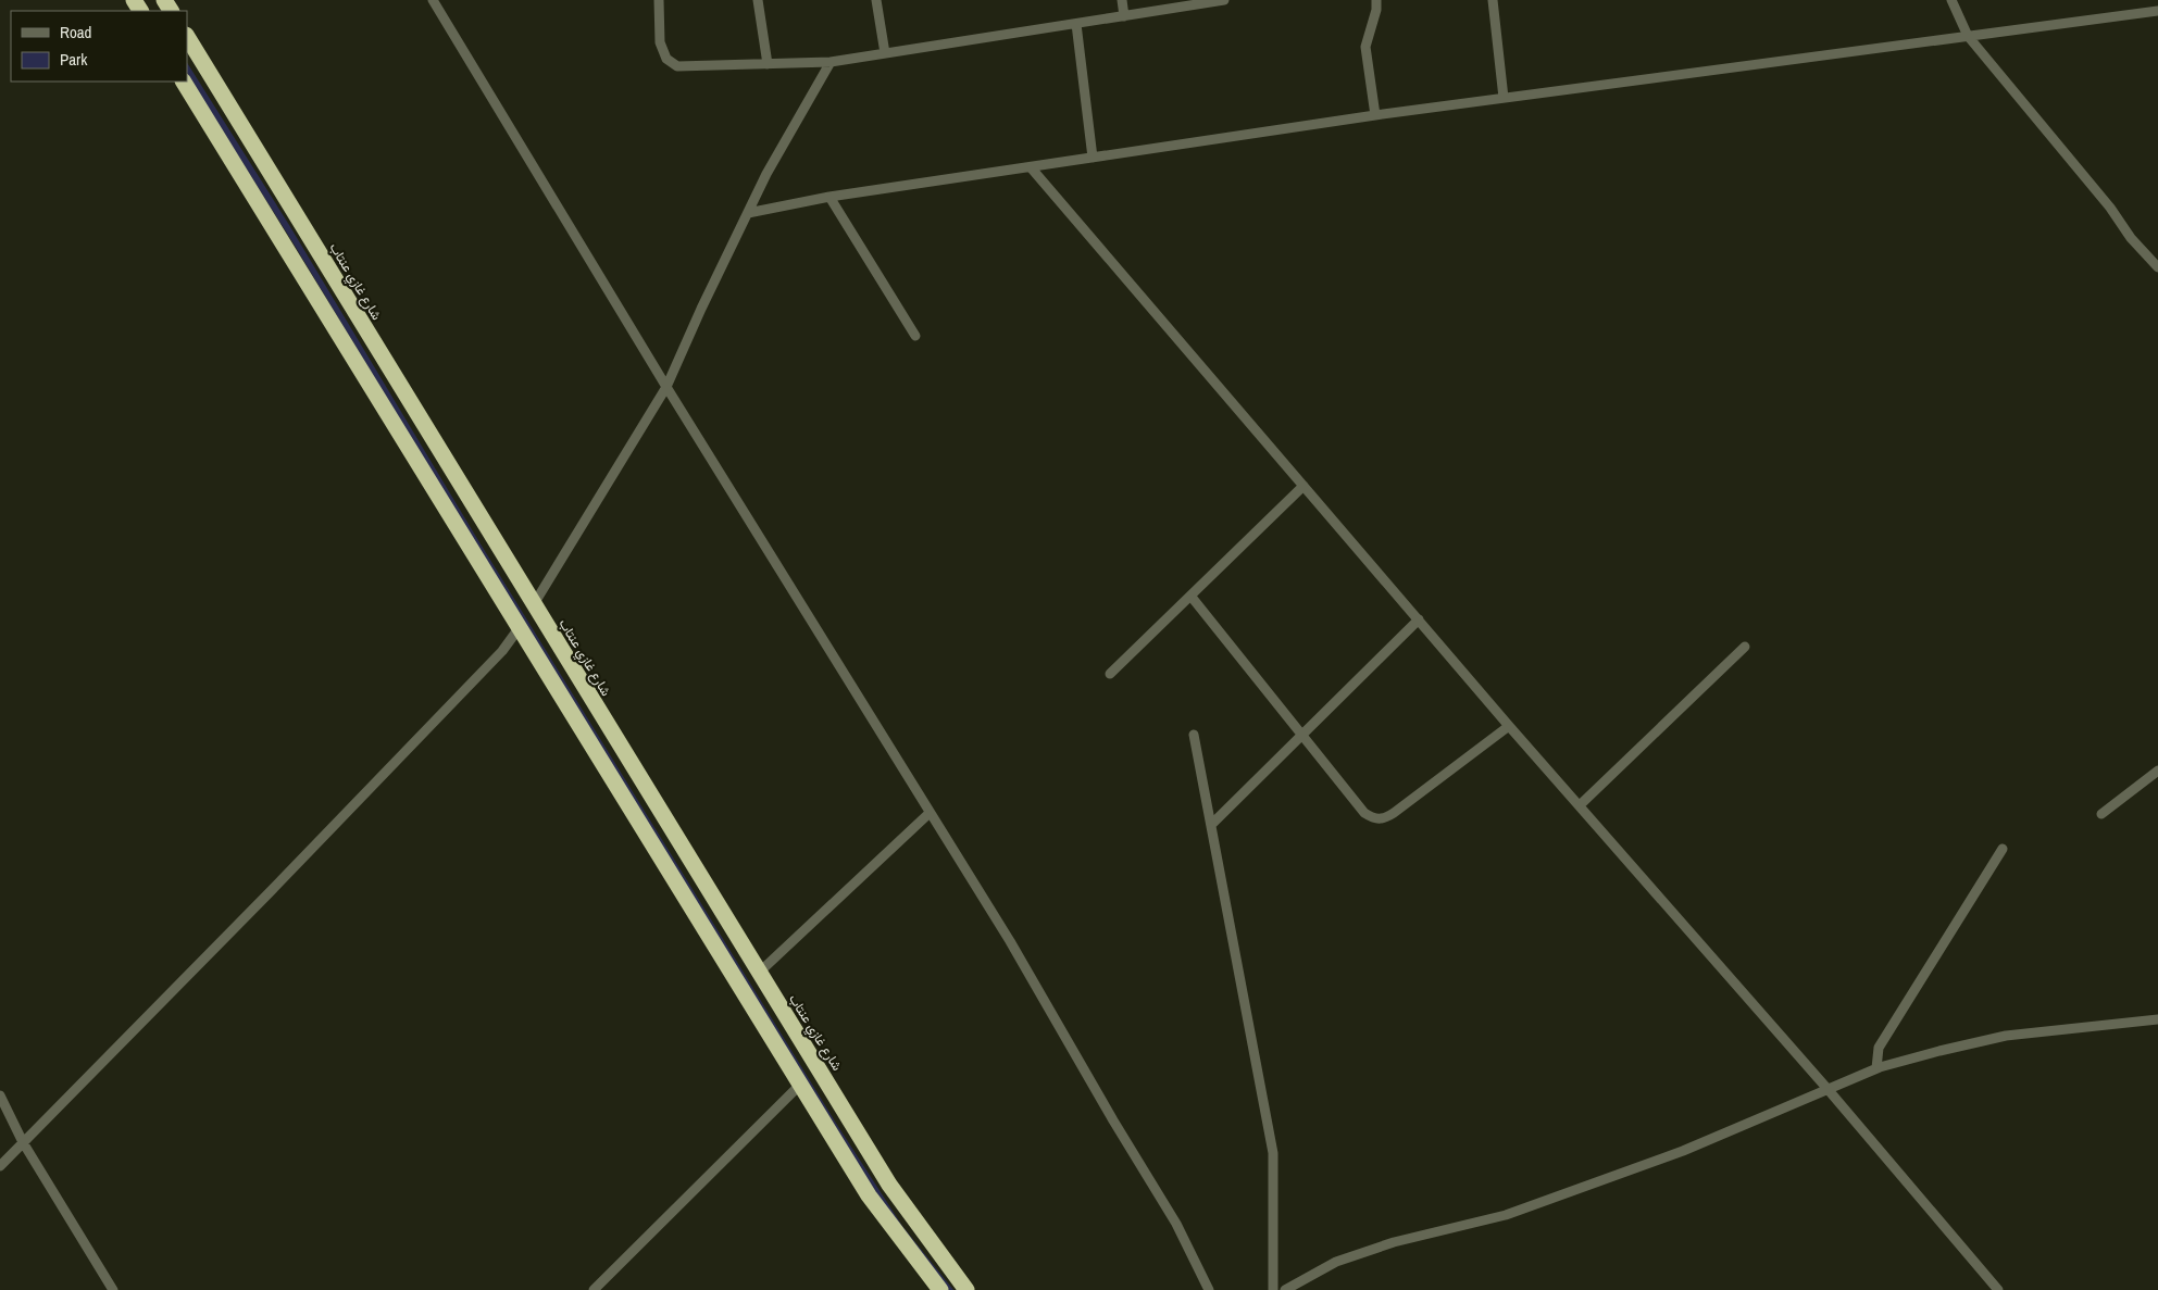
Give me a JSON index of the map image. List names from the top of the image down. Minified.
{"streets":{"highway":["شارع غازي عنتاب"]},"legend":["Road","Park"]}
